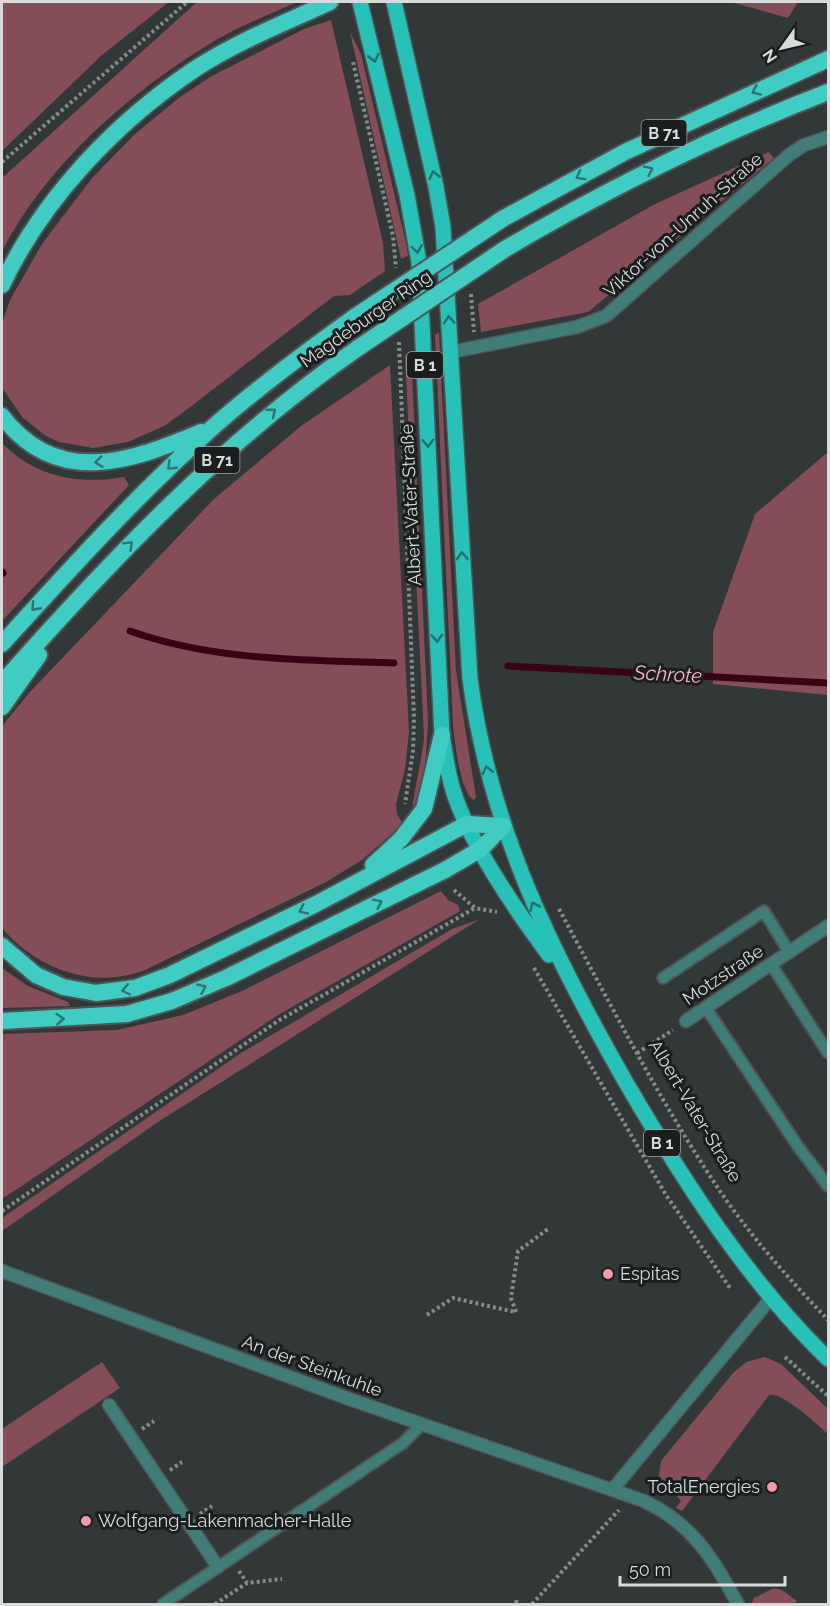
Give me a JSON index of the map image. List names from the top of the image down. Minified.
{"streets":{"highway":["B 71","Magdeburger Ring"],"main road":["B 1","Albert-Vater-Straße"],"street":["Viktor-von-Unruh-Straße","Motzstraße","An der Steinkuhle"]},"crossings":[["Viktor-von-Unruh-Straße","Albert-Vater-Straße"],["Albert-Vater-Straße","Motzstraße"]],"water":["Schrote"],"places":["Espitas","TotalEnergies","Wolfgang-Lakenmacher-Halle"],"scale_bar":"50 m","north":"bottom left"}
